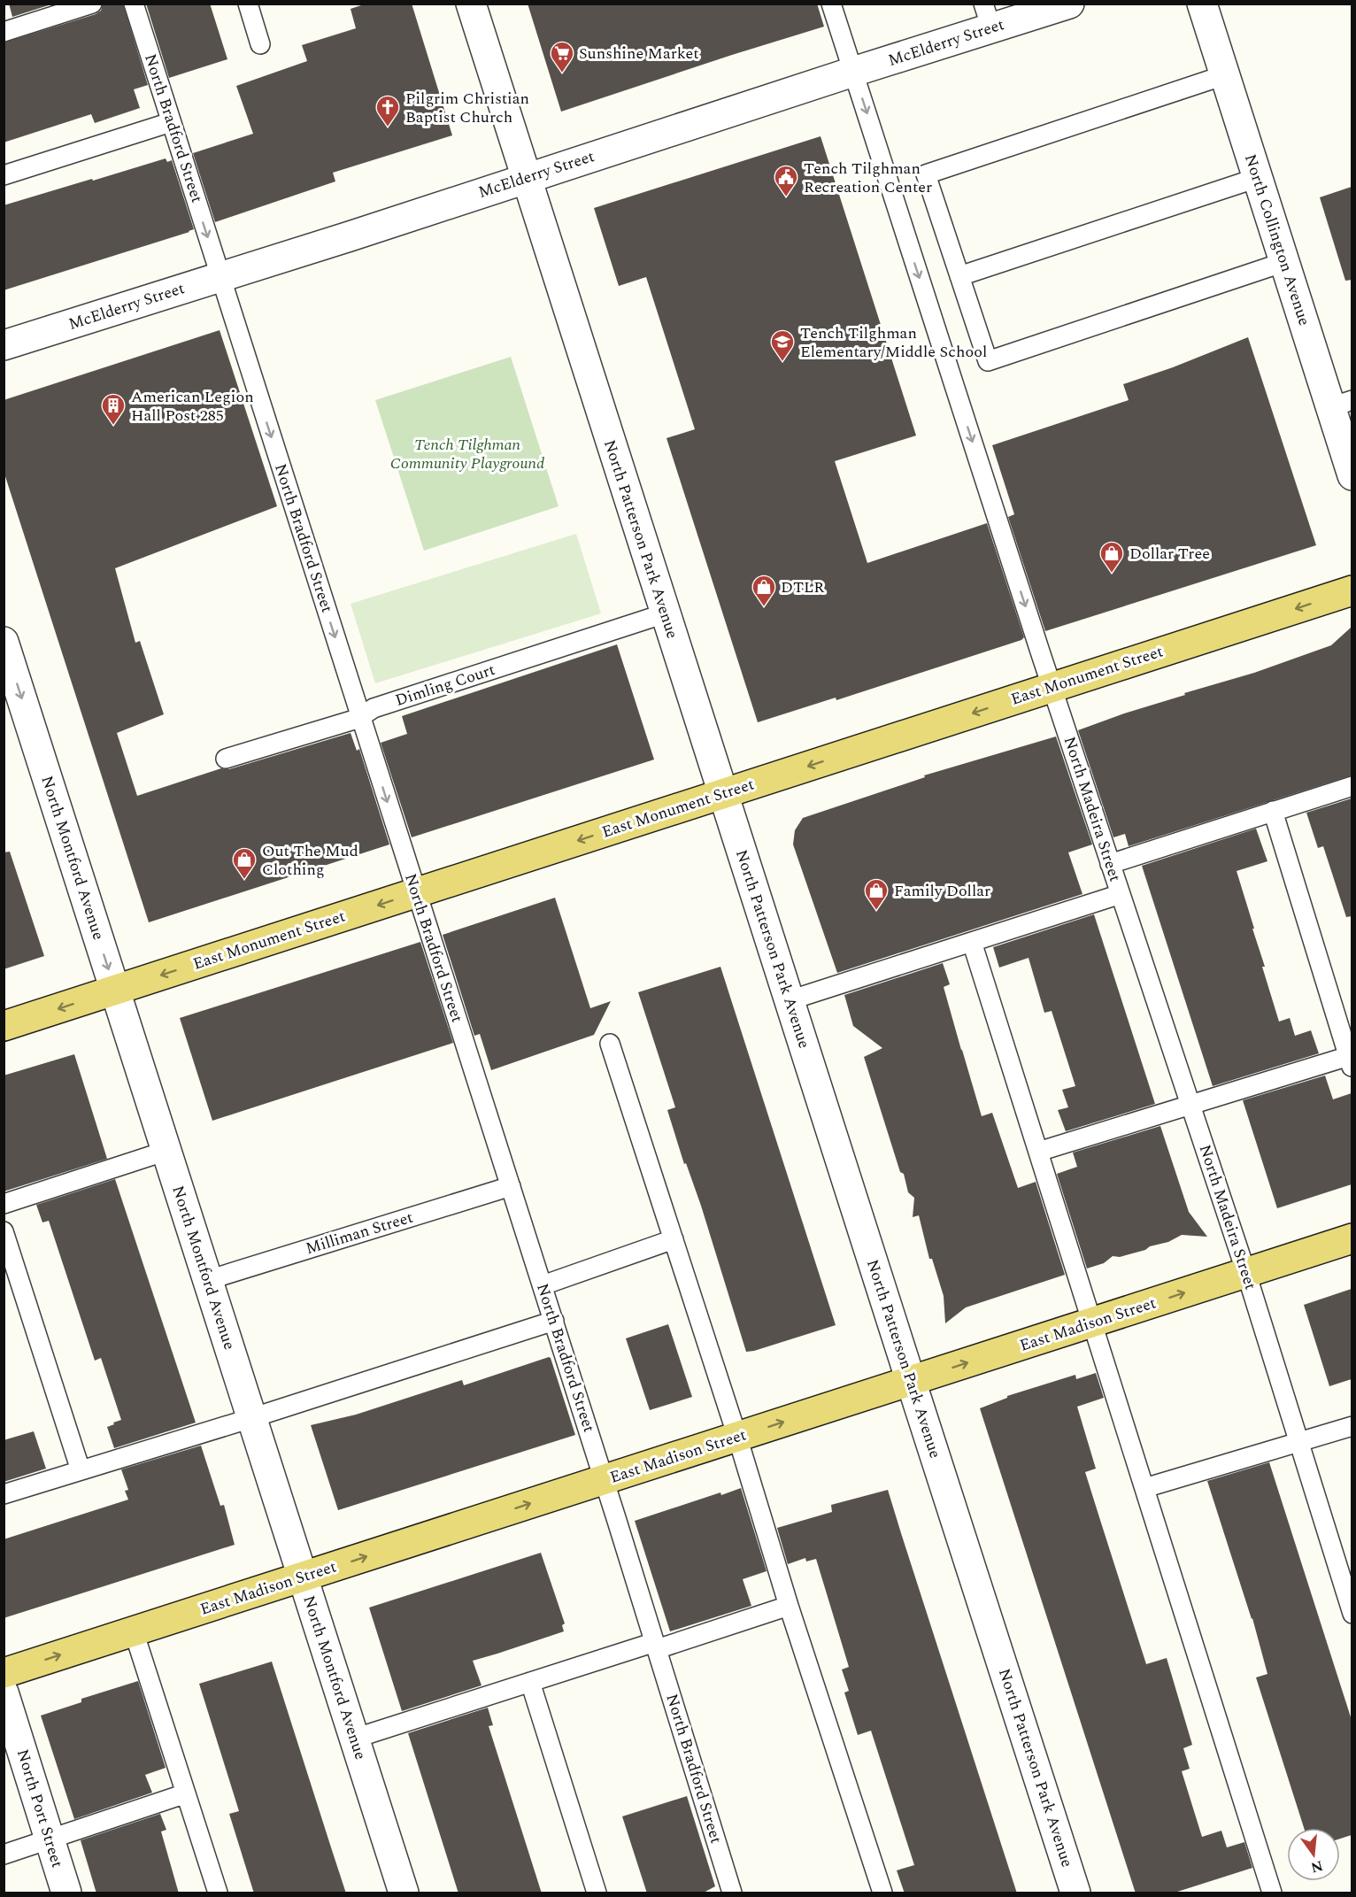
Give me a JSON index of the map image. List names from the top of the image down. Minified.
{"streets":{"main road":["East Monument Street","East Madison Street"],"street":["McElderry Street","North Collington Avenue","North Patterson Park Avenue","North Montford Avenue","North Port Street"],"lane":["North Bradford Street","Dimling Court","North Madeira Street","Milliman Street"]},"crossings":[["McElderry Street","North Bradford Street"],["McElderry Street","North Patterson Park Avenue"],["McElderry Street","North Madeira Street"],["North Bradford Street","East Monument Street"],["North Bradford Street","Dimling Court"],["North Bradford Street","Milliman Street"],["North Bradford Street","East Madison Street"],["North Patterson Park Avenue","East Monument Street"],["North Patterson Park Avenue","Dimling Court"],["North Patterson Park Avenue","East Madison Street"],["East Monument Street","North Madeira Street"],["East Monument Street","North Montford Avenue"],["North Madeira Street","East Madison Street"],["North Montford Avenue","Milliman Street"],["North Montford Avenue","East Madison Street"]],"one_way":["North Bradford Street","East Monument Street","North Madeira Street","East Madison Street"],"parks":["Tench Tilghman Community Playground"],"places":{"supermarket":["Sunshine Market"],"church":["Pilgrim Christian Baptist Church"],"public building":["Tench Tilghman Recreation Center"],"school or university":["Tench Tilghman Elementary/Middle School"],"building":["American Legion Hall Post 285"],"shop":["Dollar Tree","DTLR","Out The Mud Clothing","Family Dollar"]},"north":"bottom"}
